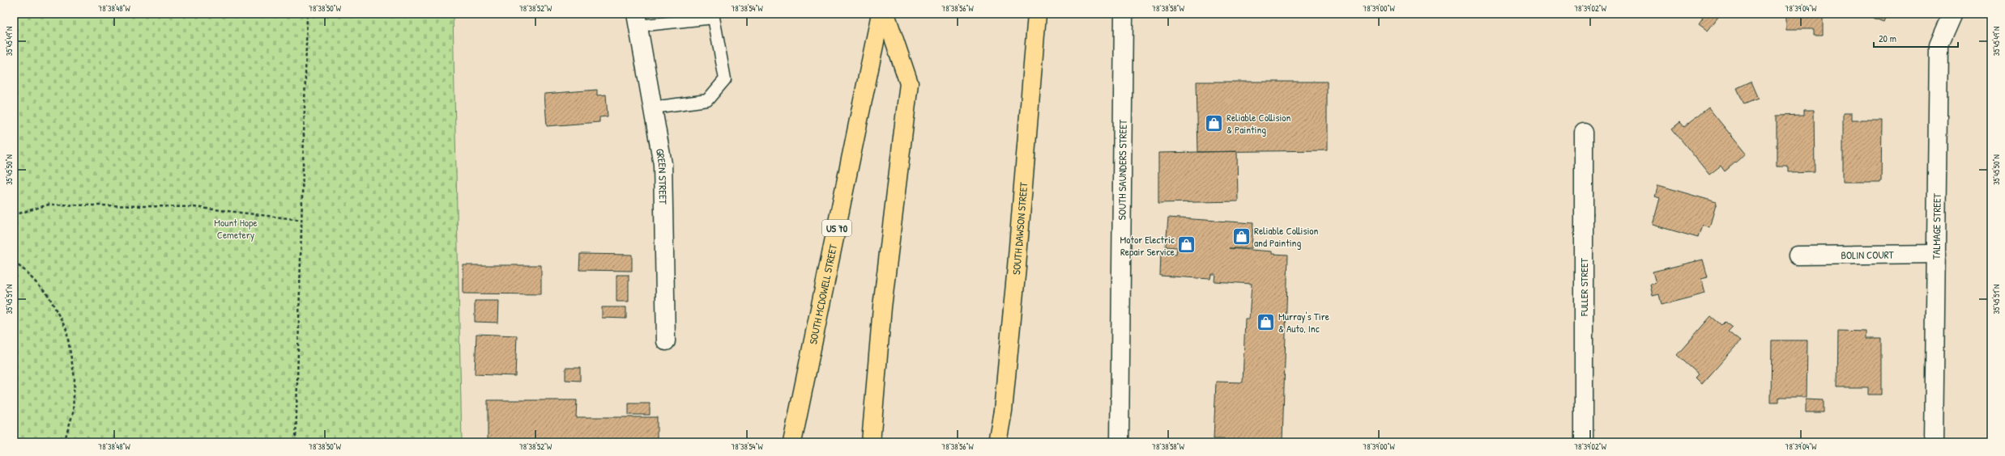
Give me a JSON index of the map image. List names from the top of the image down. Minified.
{"streets":{"main road":["US 70","SOUTH DAWSON STREET","SOUTH MCDOWELL STREET"],"street":["SOUTH SAUNDERS STREET","GREEN STREET","TALMAGE STREET","BOLIN COURT","FULLER STREET"]},"crossings":[["TALMAGE STREET","BOLIN COURT"]],"parks":["Mount Hope Cemetery"],"places":{"shop":["Reliable Collision & Painting","Reliable Collision and Painting","Motor Electric Repair Service","Murray's Tire & Auto, Inc"]},"scale_bar":"20 m","coordinates":["78°38'48\"W","78°38'50\"W","78°38'52\"W","78°38'54\"W","78°38'56\"W","78°38'58\"W","78°39'00\"W","78°39'02\"W","78°39'04\"W","35°45'49\"N","35°45'50\"N","35°45'51\"N"]}
